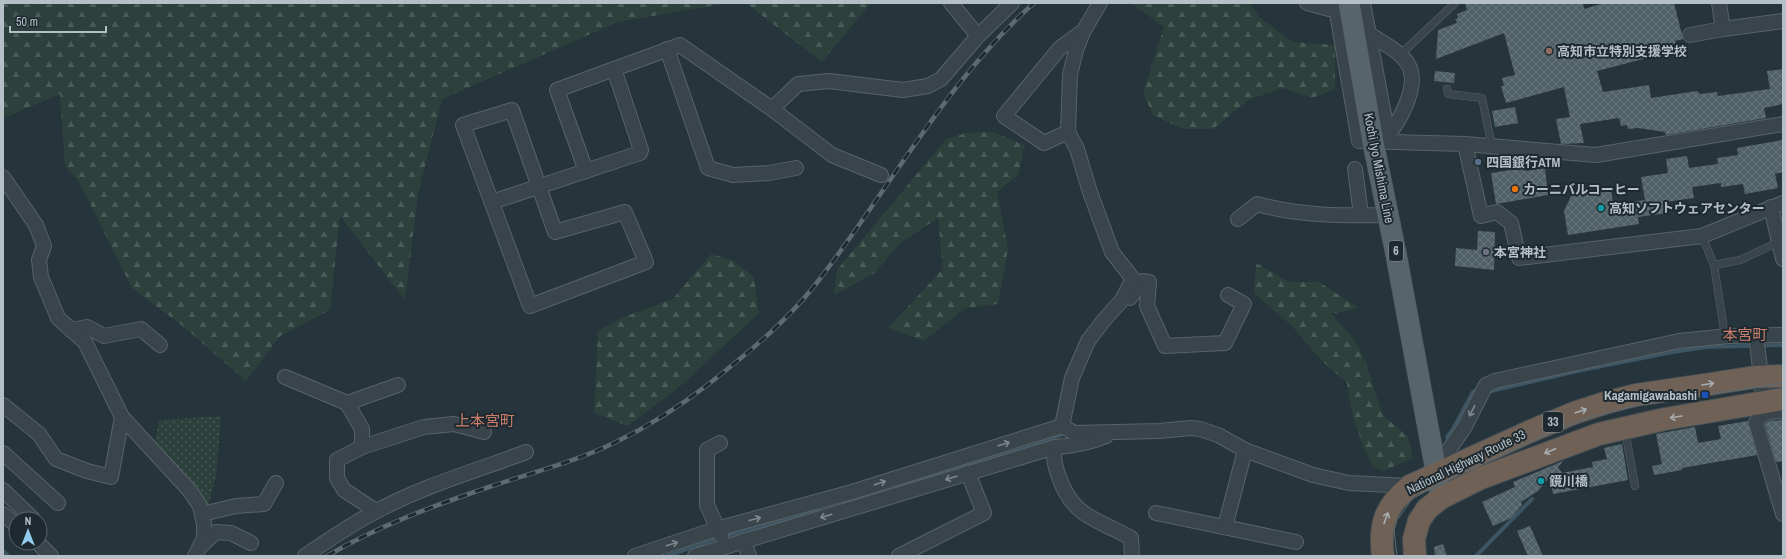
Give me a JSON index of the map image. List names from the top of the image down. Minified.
{"streets":{"highway":["33","National Highway Route 33"],"main road":["Kochi Iyo Mishima Line","6"]},"crossings":[["Kochi Iyo Mishima Line","National Highway Route 33"]],"districts":["本宮町","上本宮町"],"places":{"other":["高知市立特別支援学校","四国銀行ATM","カーニバルコーヒー","高知ソフトウェアセンター","本宮神社","鏡川橋"],"transit":["Kagamigawabashi"]},"scale_bar":"50 m","north":"top"}
